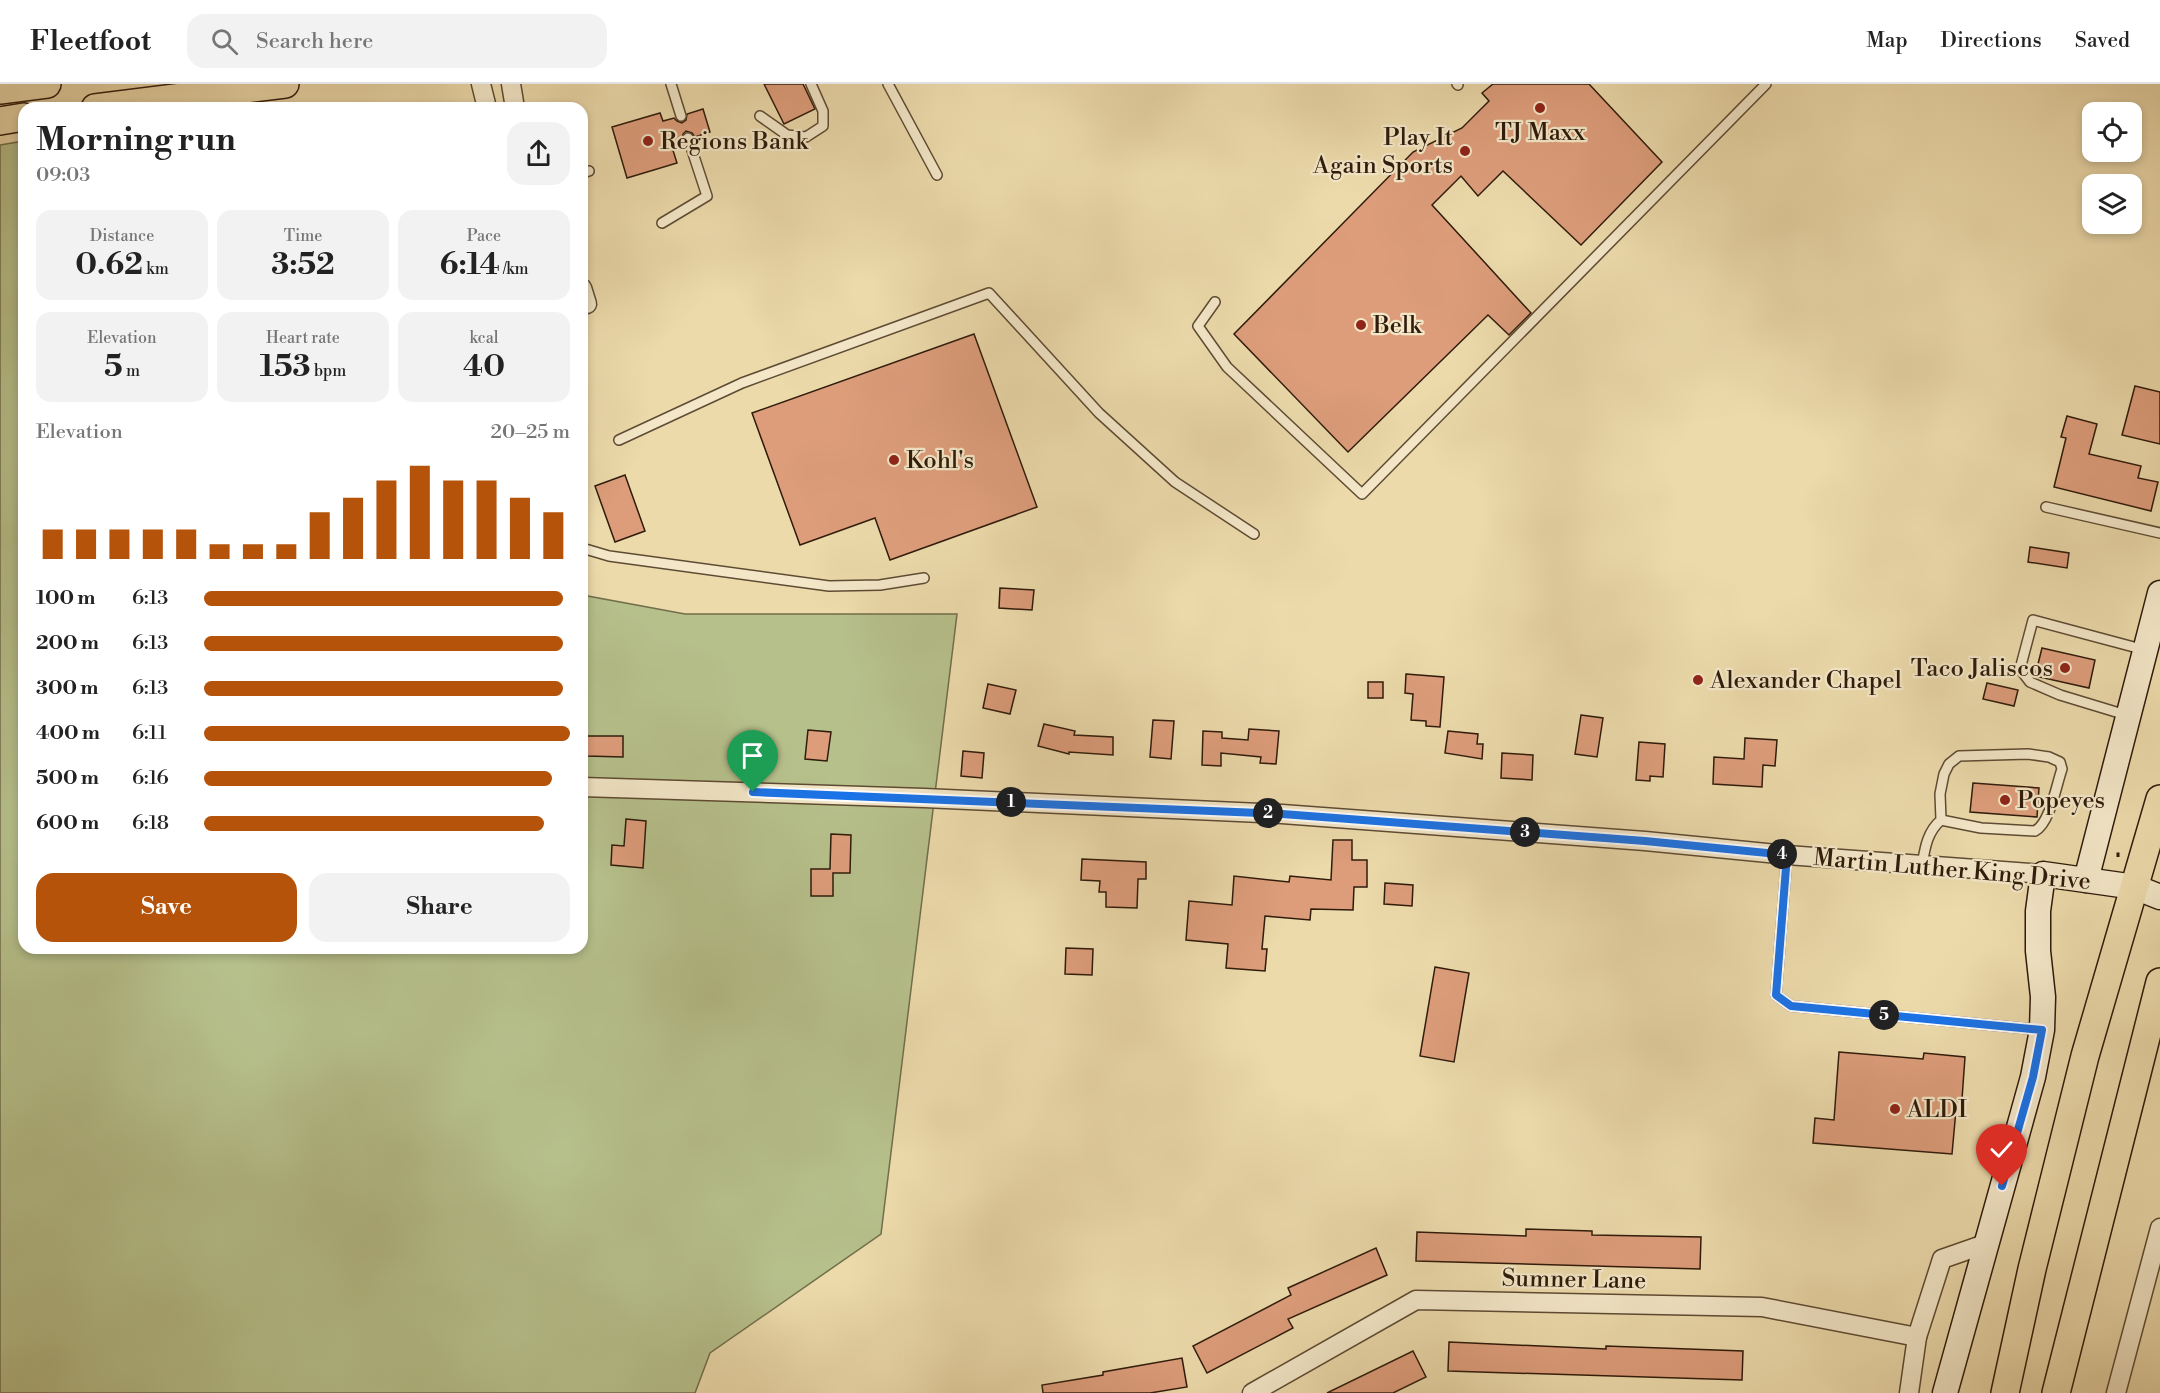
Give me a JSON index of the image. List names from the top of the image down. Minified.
{"streets":{"street":["Martin Luther King Drive","Sumner Lane"]},"places":["TJ Maxx","Regions Bank","Play It Again Sports","Belk","Kohl's","Taco Jaliscos","Alexander Chapel","Popeyes","ALDI"],"page":{"header":"Fleetfoot","search":"Search here","nav":["Map","Directions","Saved"],"heading":["Morning run","09:03"],"stats":[["Distance","0.62 km"],["Time","3:52"],["Pace","6:14 /km"],["Elevation","5 m"],["Heart rate","153 bpm"],["kcal","40"]],"chart":["Elevation","20–25 m"],"list":[{"name":"100 m","note":"6:13"},{"name":"200 m","note":"6:13"},{"name":"300 m","note":"6:13"},{"name":"400 m","note":"6:11"},{"name":"500 m","note":"6:16"},{"name":"600 m","note":"6:18"}],"pins":["1","2","3","4","5"],"buttons":["Save","Share"]}}
